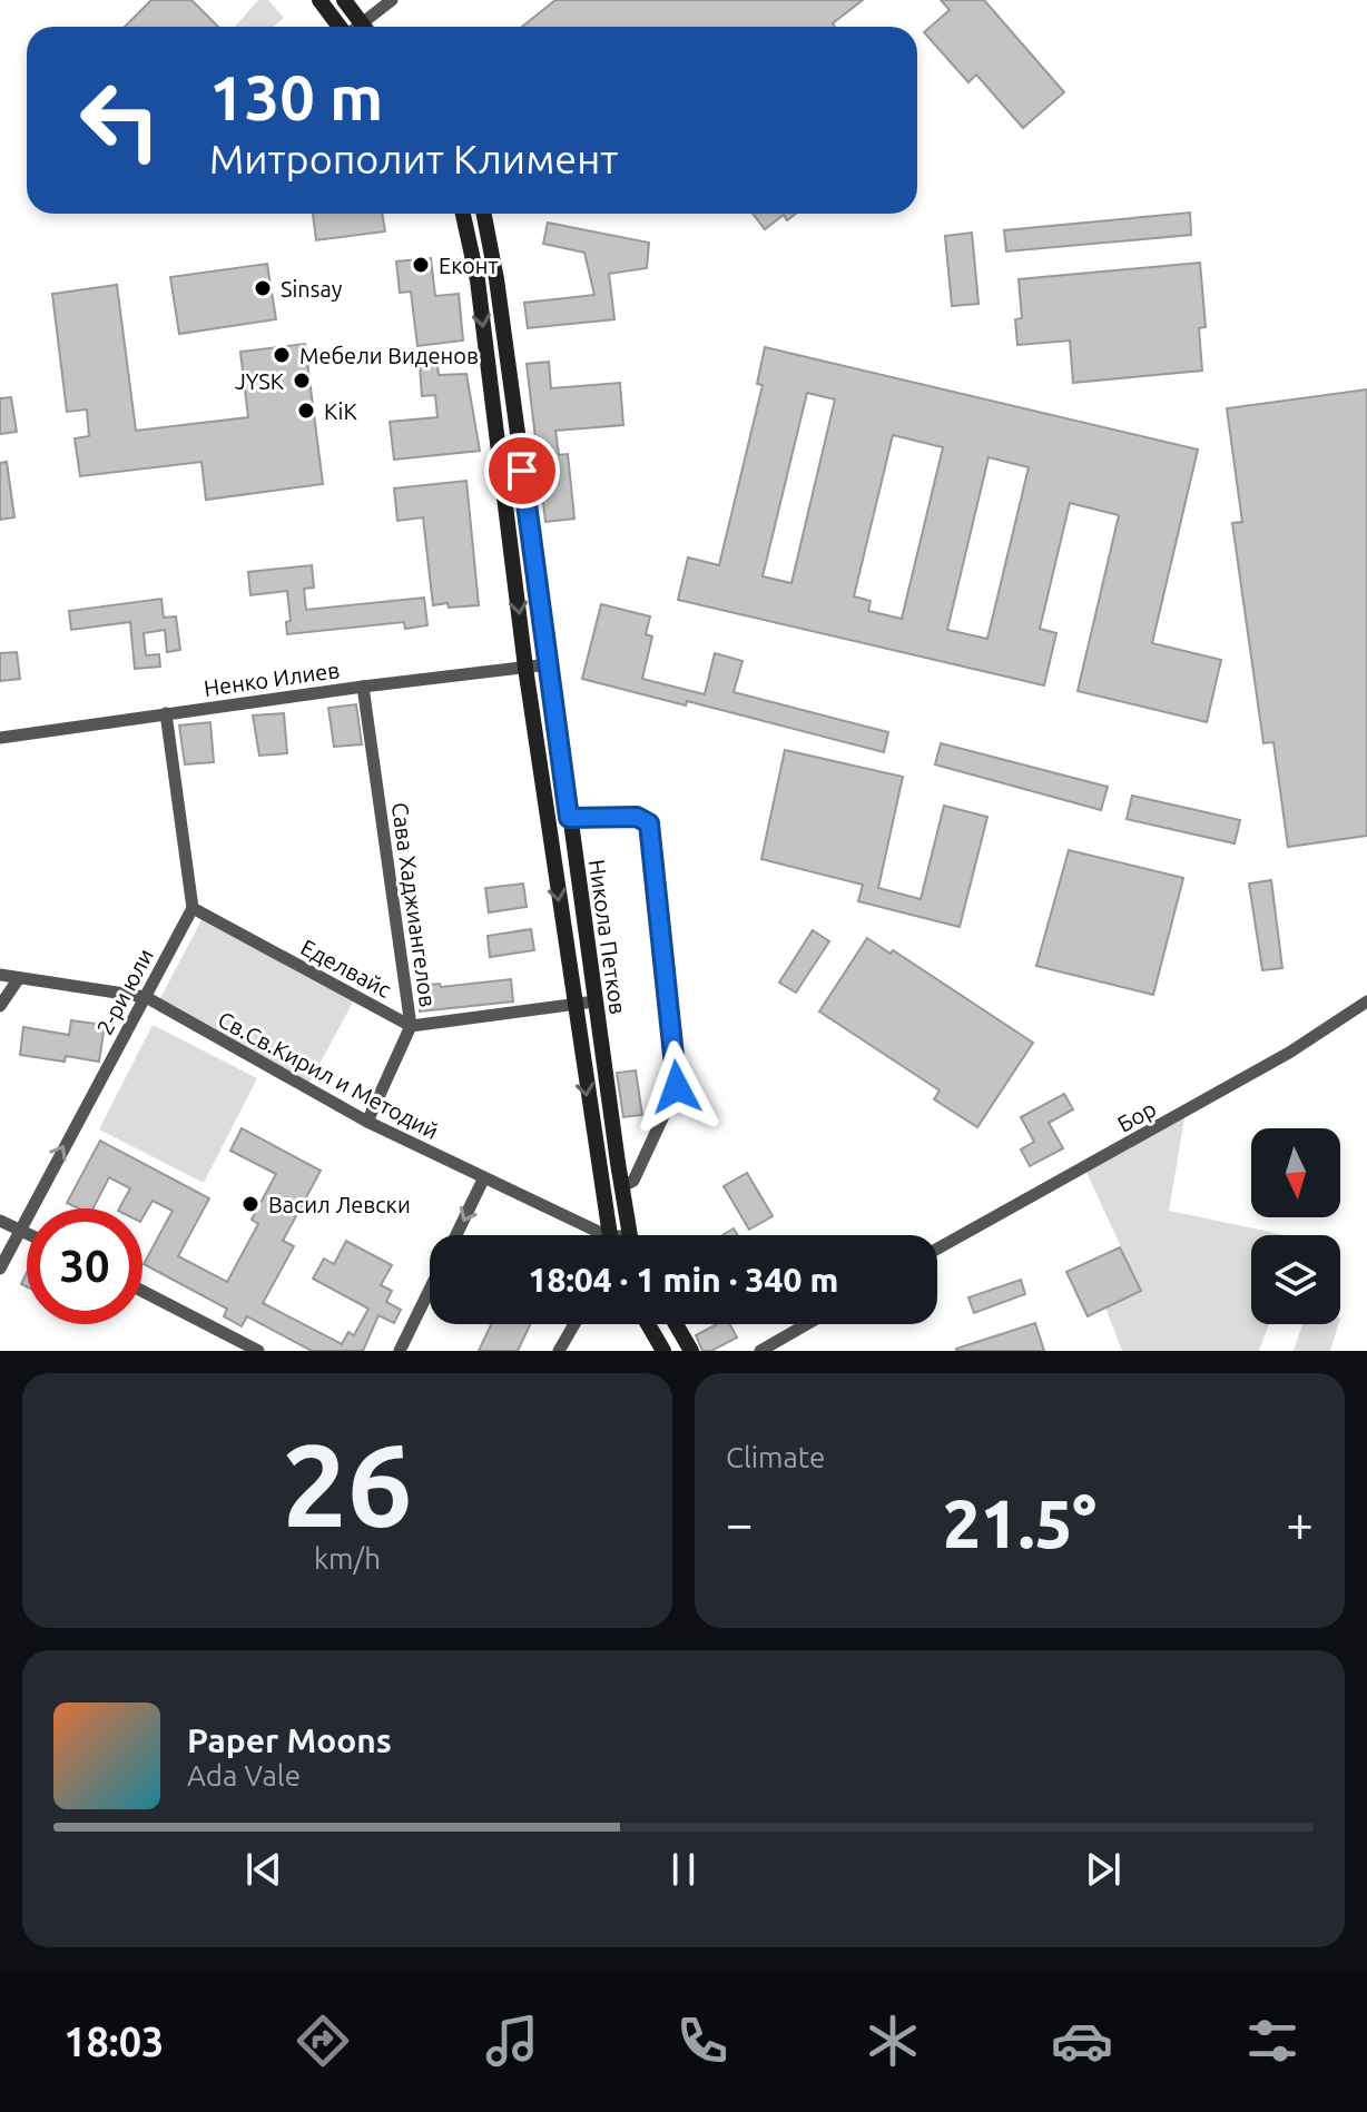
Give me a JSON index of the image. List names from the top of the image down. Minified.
{"streets":{"main road":["Никола Петков"],"street":["Ненко Илиев","Сава Хаджиангелов","Еделвайс","2-ри юли","Св.Св.Кирил и Методий","Бор"]},"crossings":[["Ненко Илиев","Сава Хаджиангелов"],["Ненко Илиев","Никола Петков"],["Сава Хаджиангелов","Еделвайс"],["Сава Хаджиангелов","Св.Св.Кирил и Методий"],["Еделвайс","2-ри юли"],["2-ри юли","Св.Св.Кирил и Методий"]],"one_way":["2-ри юли"],"places":["Еконт","Sinsay","Мебели Виденов","JYSK","KiK","Васил Левски"],"north":"bottom","page":{"turn":["130 m","Митрополит Климент"],"limit":"30","trip":"18:04 · 1 min · 340 m","tile":[["26","km/h"],"Climate"],"heat":["−","21.5°","+"],"song":["Paper Moons","Ada Vale"],"tabs":"18:03"}}
